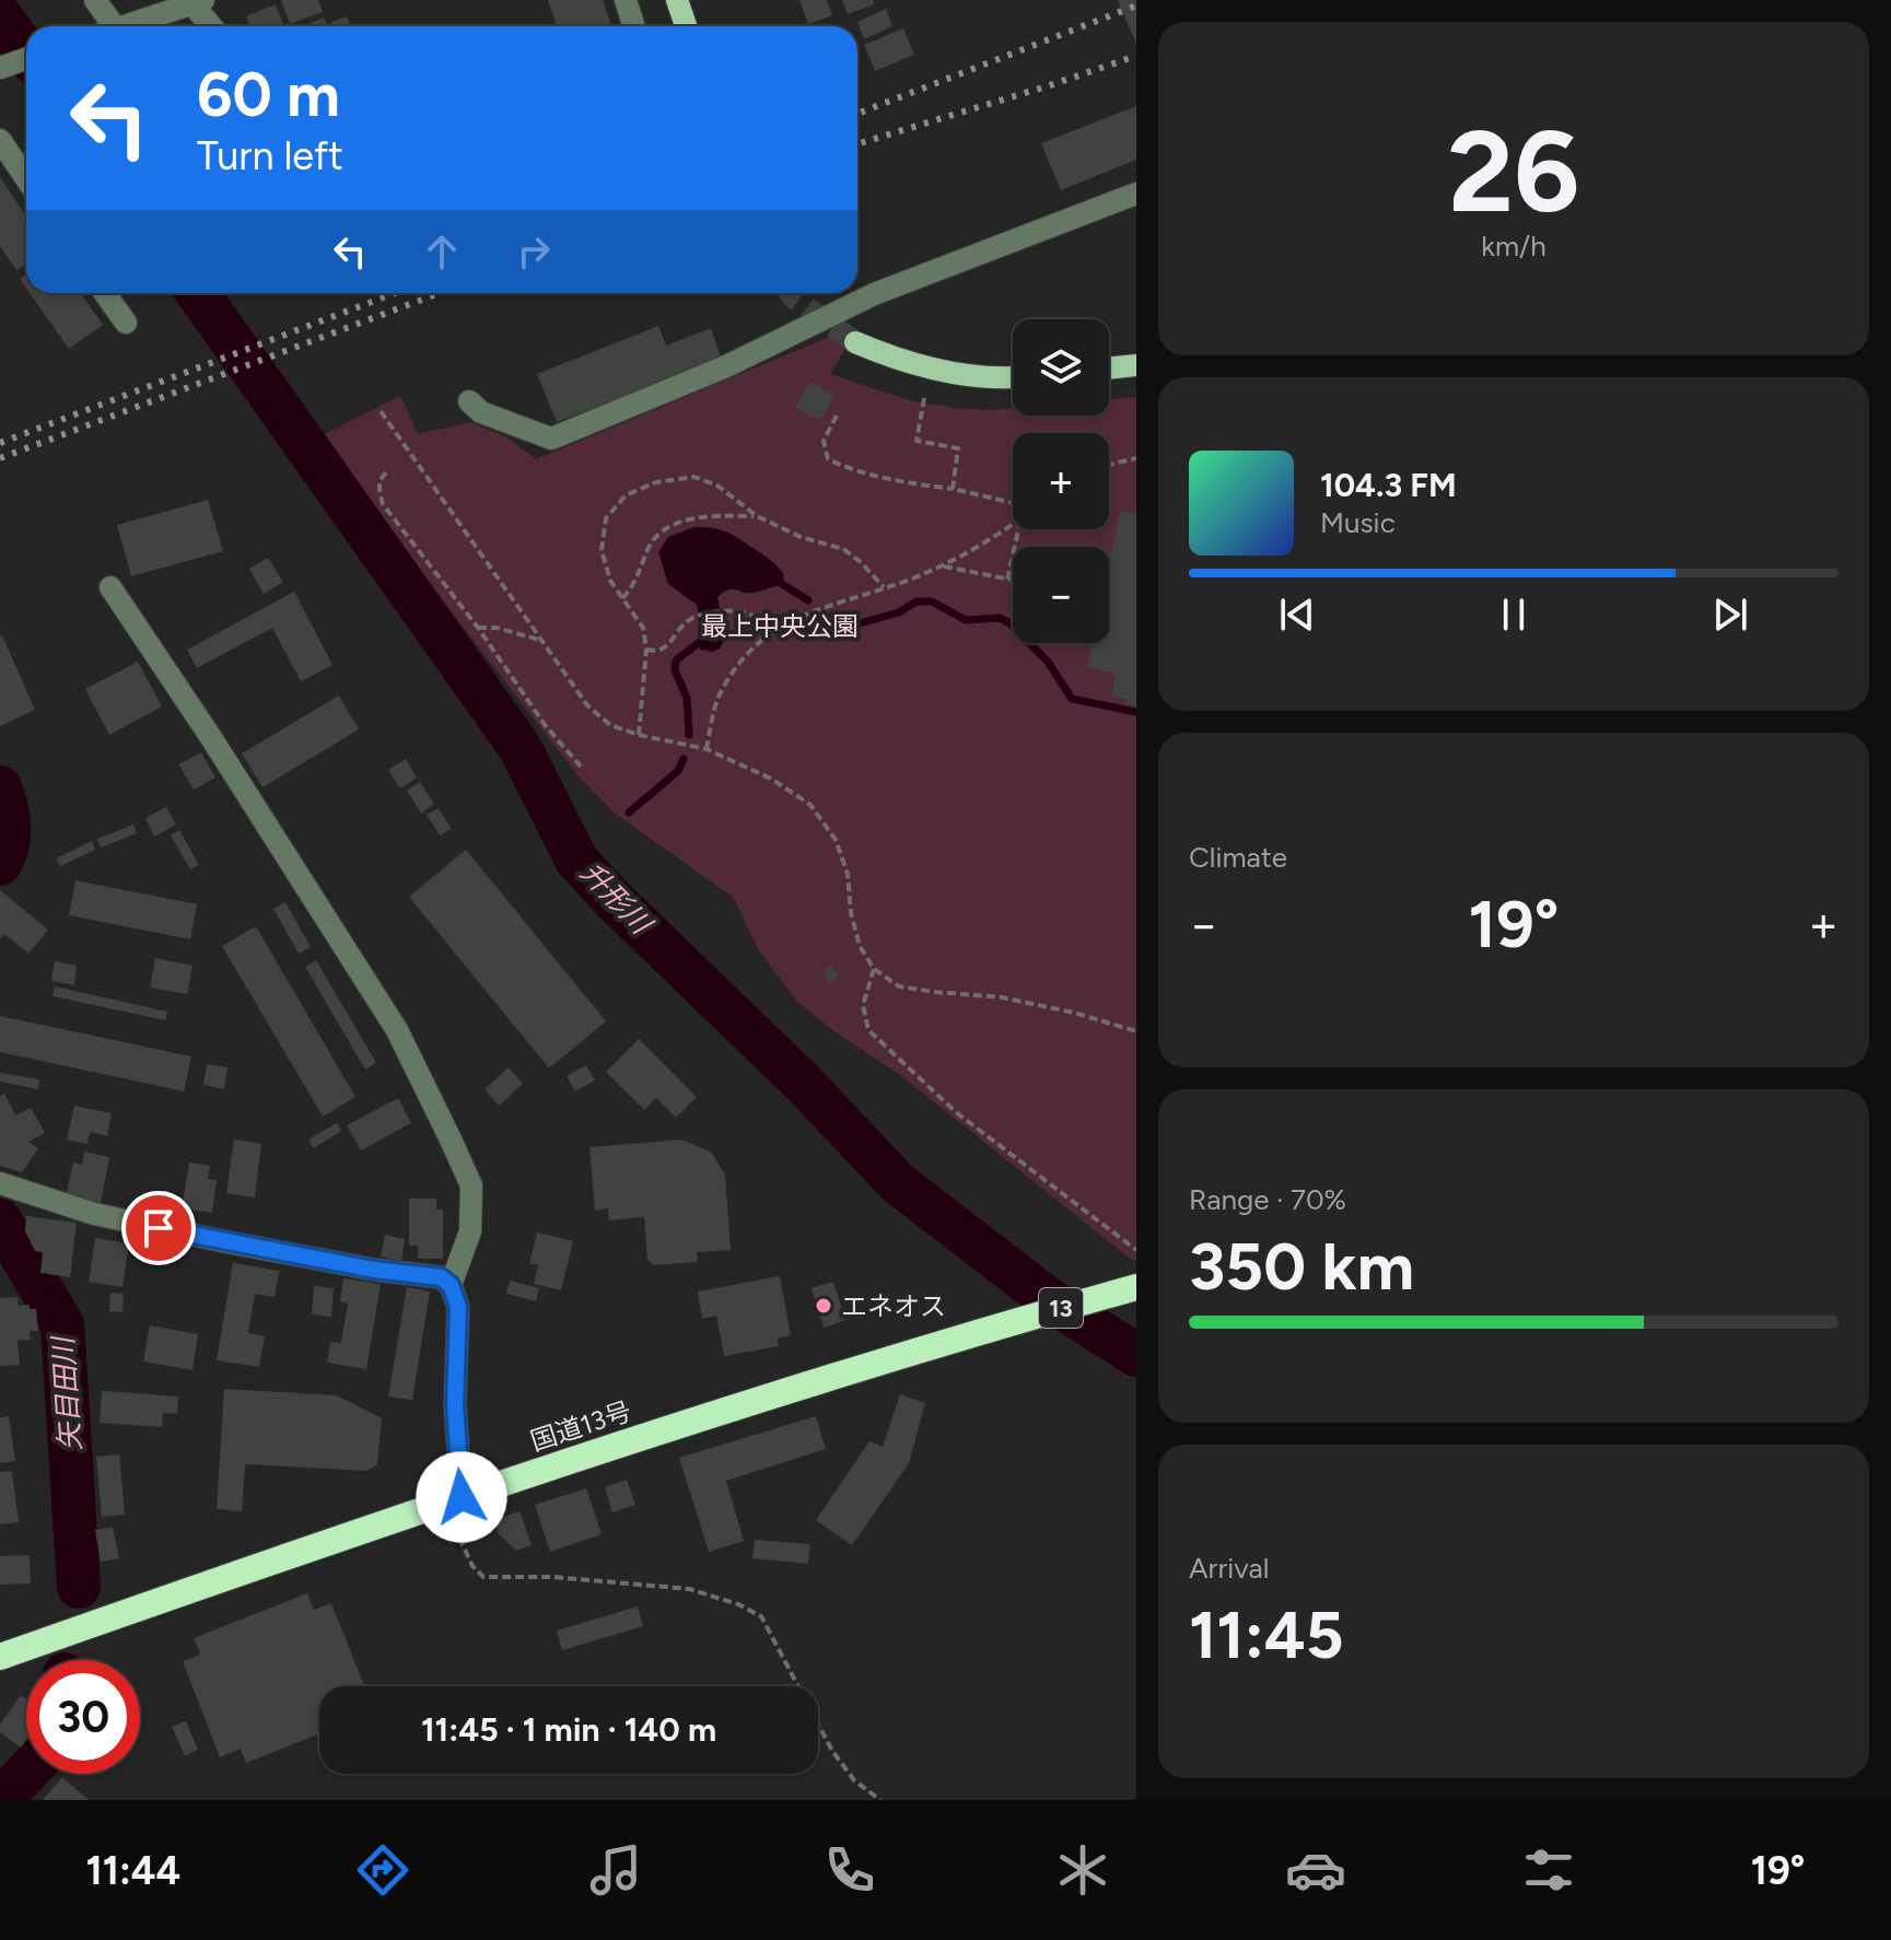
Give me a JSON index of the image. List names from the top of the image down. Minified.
{"streets":{"highway":["13","国道13号"]},"water":["升形川","矢目田川"],"parks":["最上中央公園"],"places":["エネオス"],"page":{"tile":[["26","km/h"],"Climate",["Range · 70%","350 km"],["Arrival","11:45"]],"turn":["60 m","Turn left"],"map_buttons":["+","−"],"song":["104.3 FM","Music"],"heat":["−","19°","+"],"limit":"30","trip":"11:45 · 1 min · 140 m","tabs":["11:44","19°"]}}
